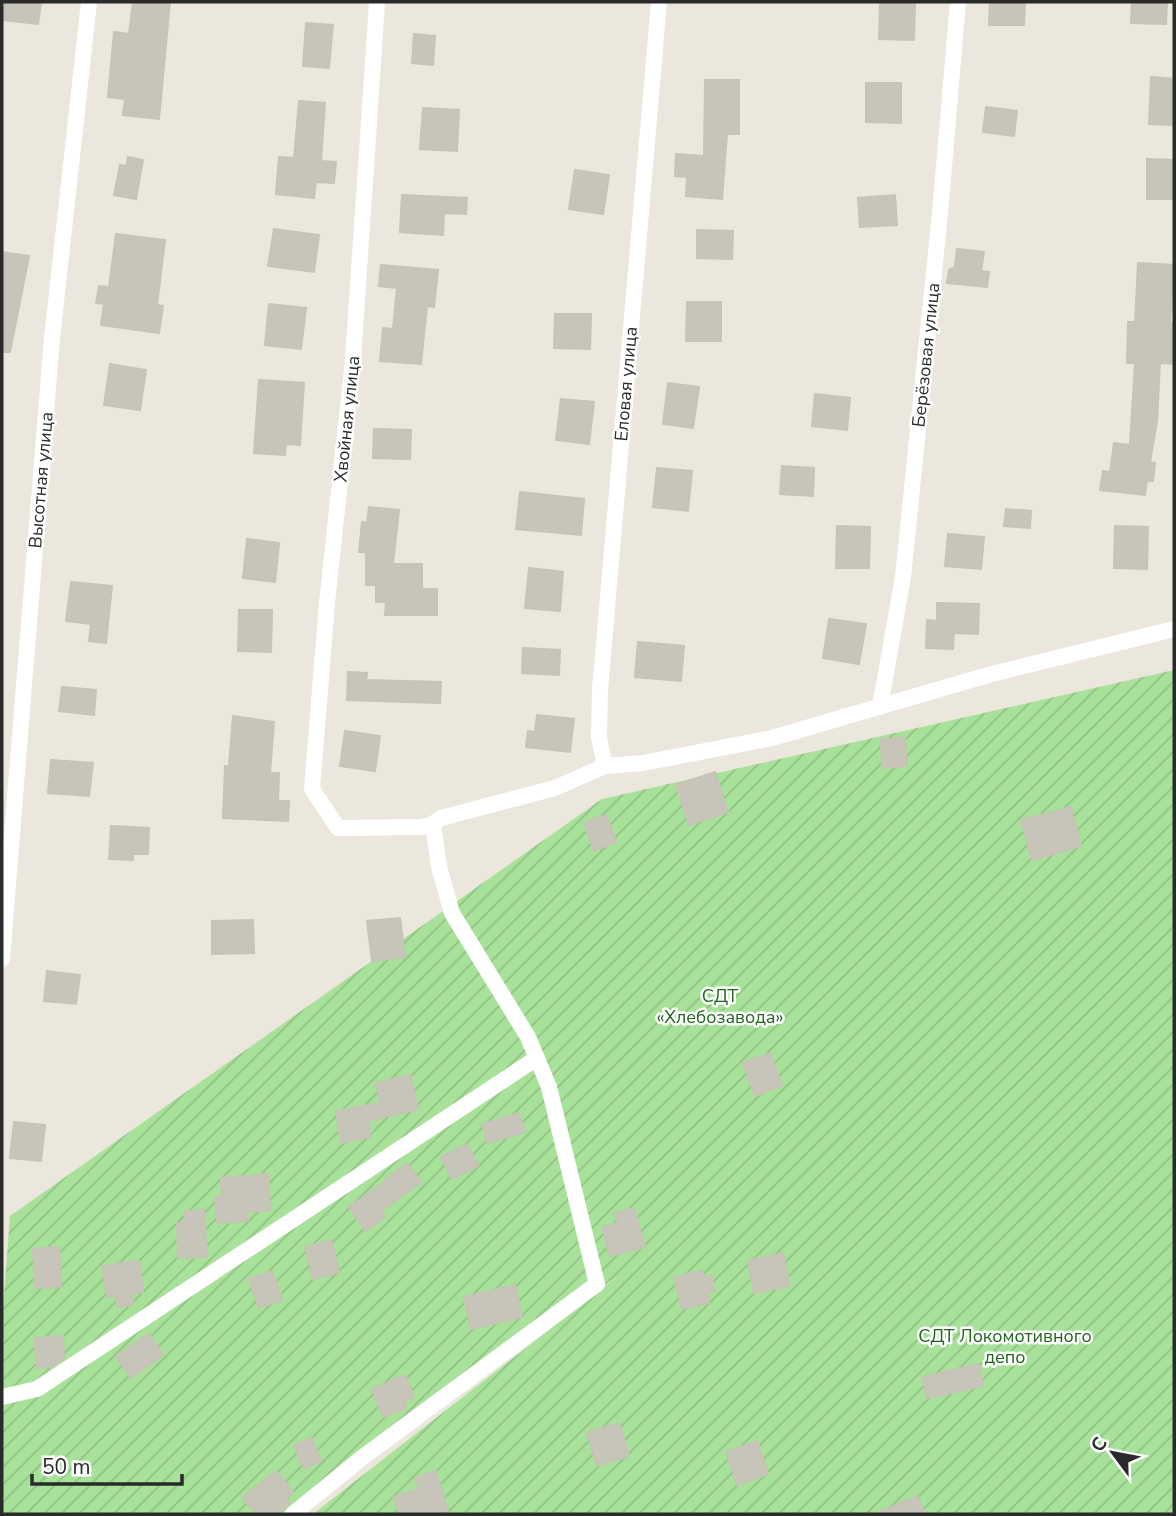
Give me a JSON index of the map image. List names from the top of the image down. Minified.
{"streets":{"street":["Берёзовая улица","Еловая улица","Хвойная улица","Высотная улица"]},"parks":["СДТ «Хлебозавода»","СДТ Локомотивного депо"],"scale_bar":"50 m","north":"top left"}
